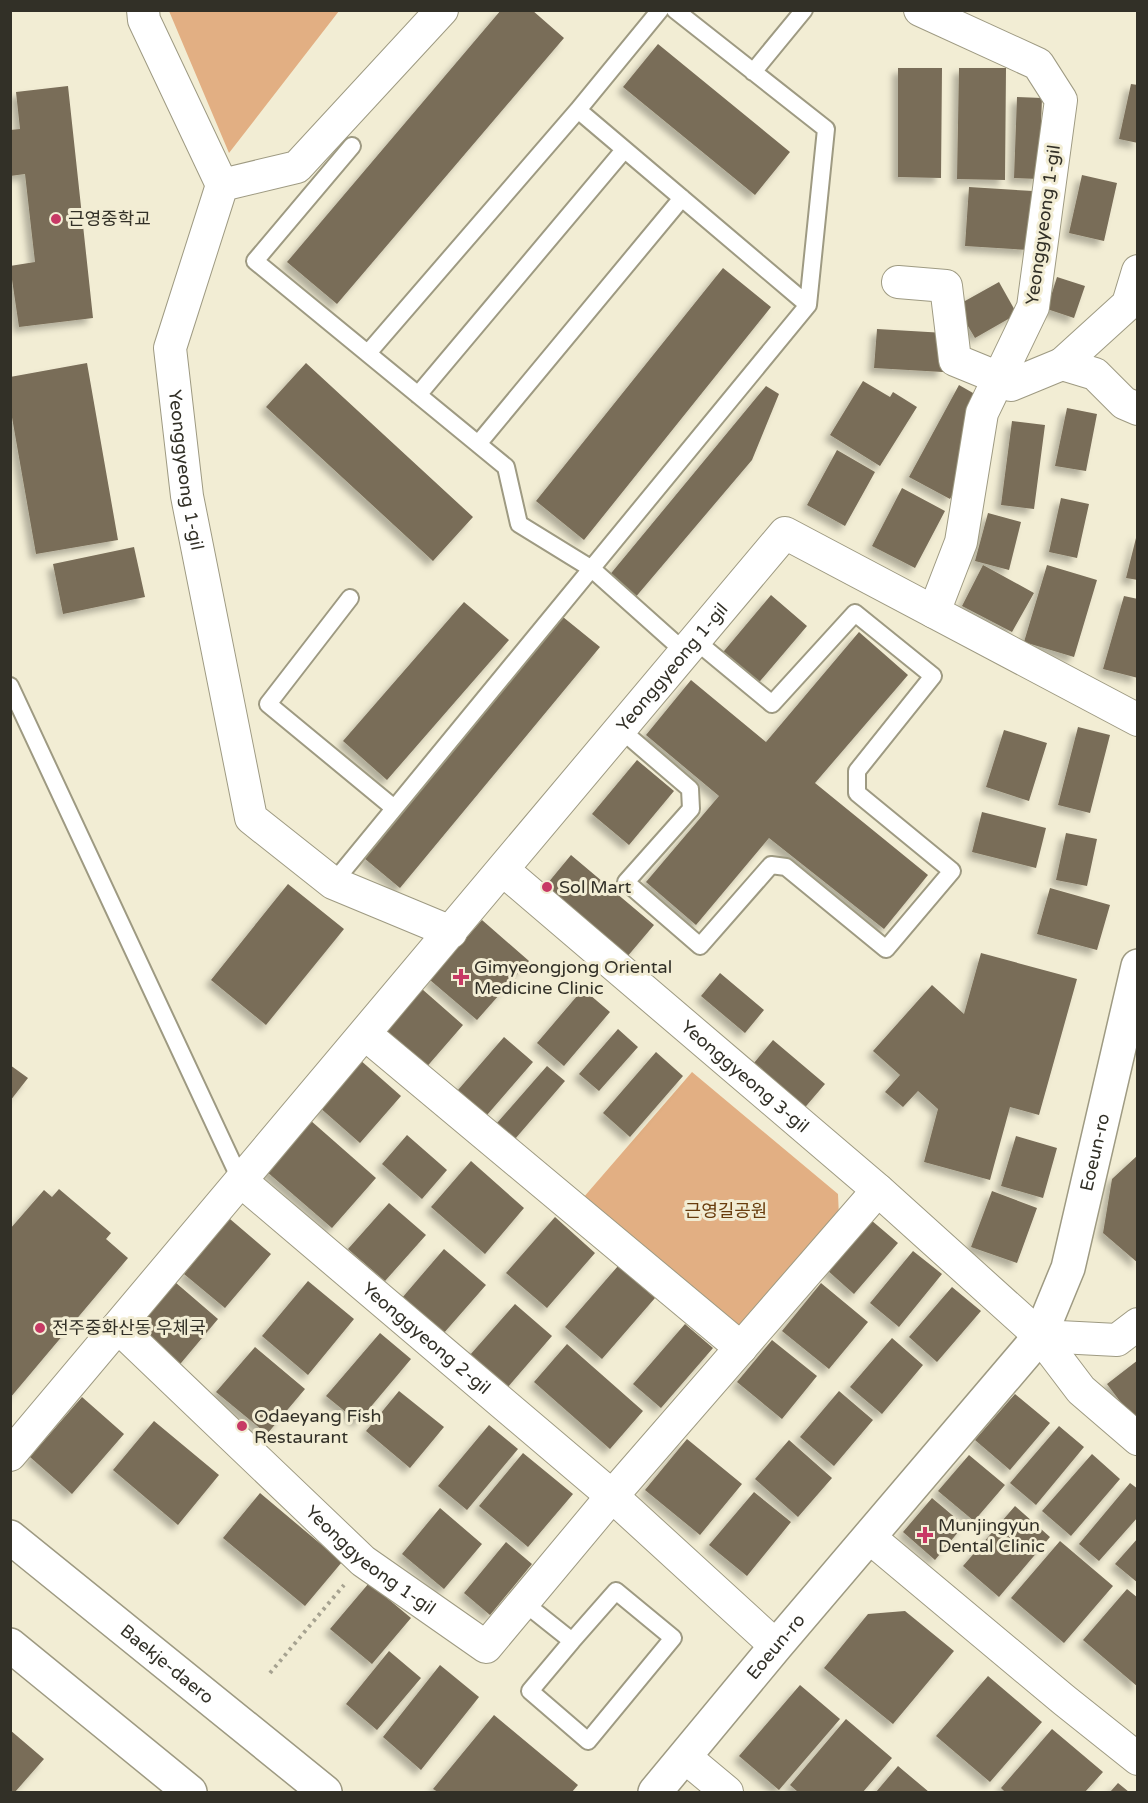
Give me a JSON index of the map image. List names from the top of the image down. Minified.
{"streets":{"street":["Yeonggyeong 1-gil","Yeonggyeong 3-gil","Eoeun-ro","Yeonggyeong 2-gil","Baekje-daero"]},"crossings":[["Yeonggyeong 1-gil","Yeonggyeong 3-gil"],["Yeonggyeong 1-gil","Yeonggyeong 2-gil"],["Yeonggyeong 3-gil","Eoeun-ro"],["Eoeun-ro","Yeonggyeong 2-gil"]],"parks":["근영길공원"],"places":{"other":["근영중학교","Sol Mart","전주중화산동 우체국","Odaeyang Fish Restaurant"],"health":["Gimyeongjong Oriental Medicine Clinic","Munjingyun Dental Clinic"]}}
